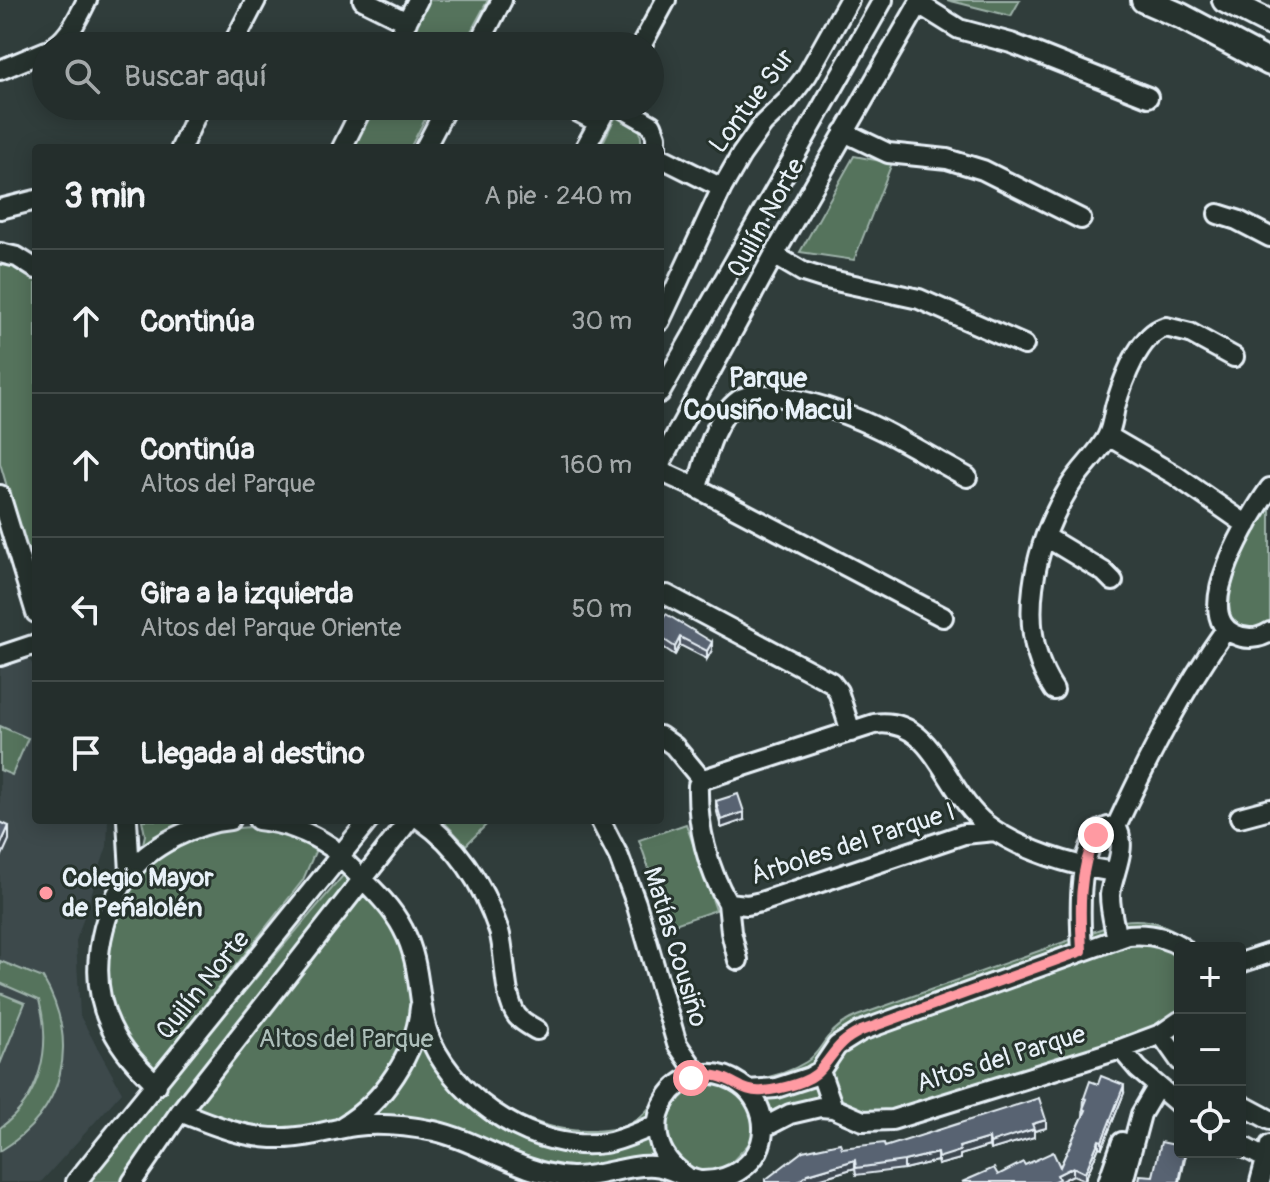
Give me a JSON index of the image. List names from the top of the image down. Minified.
{"streets":{"street":["Lontue Sur","Quilín Norte","Árboles del Parque I","Matías Cousiño","Altos del Parque"]},"crossings":[["Matías Cousiño","Altos del Parque"]],"districts":["Parque Cousiño Macul"],"parks":["Altos del Parque"],"places":["Colegio Mayor de Peñalolén"],"page":{"search":"Buscar aquí","heading":["3 min","A pie · 240 m"],"list":[["Continúa","30 m"],["Continúa","Altos del Parque","160 m"],["Gira a la izquierda","Altos del Parque Oriente","50 m"],"Llegada al destino"],"map_buttons":["+","−"]}}
